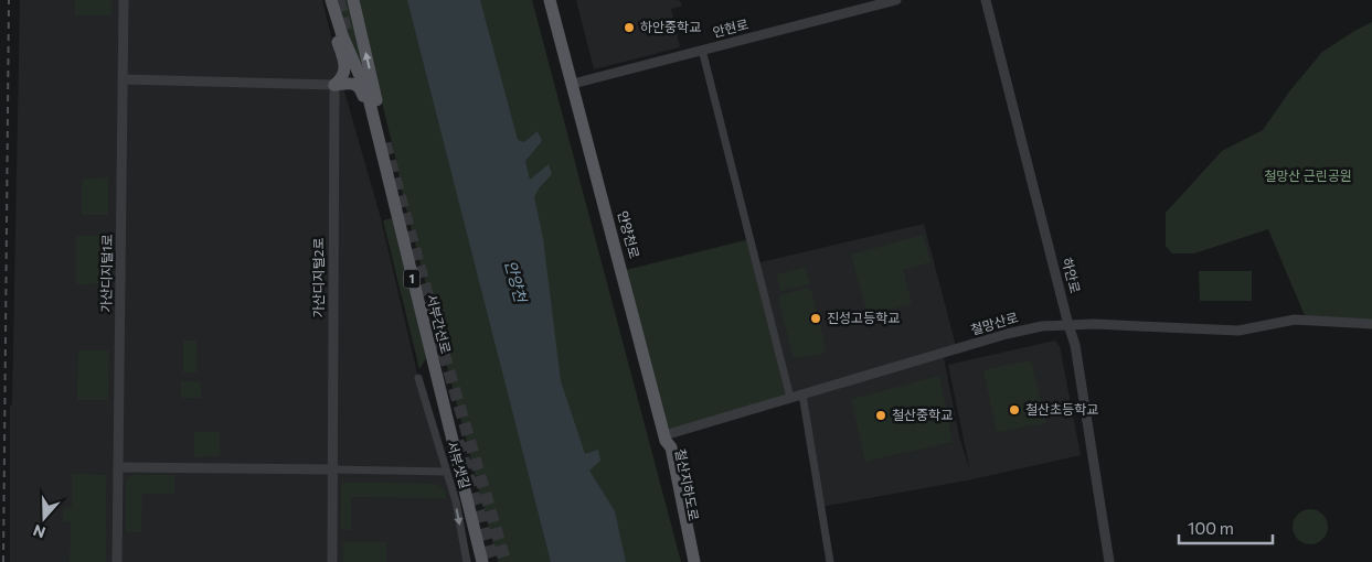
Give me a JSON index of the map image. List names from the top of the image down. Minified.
{"streets":{"main road":["안양천로","1","서부간선로","철산지하도로"],"street":["안현로","가산디지털1로","하안로","가산디지털2로","철망산로","서부샛길"]},"crossings":[["안현로","안양천로"],["안양천로","철망산로"],["안양천로","철산지하도로"],["하안로","철망산로"],["철망산로","철산지하도로"]],"one_way":["서부샛길"],"water":["안양천"],"parks":["철망산 근린공원"],"places":["하안중학교","진성고등학교","철산초등학교","철산중학교"],"scale_bar":"100 m","north":"bottom"}
